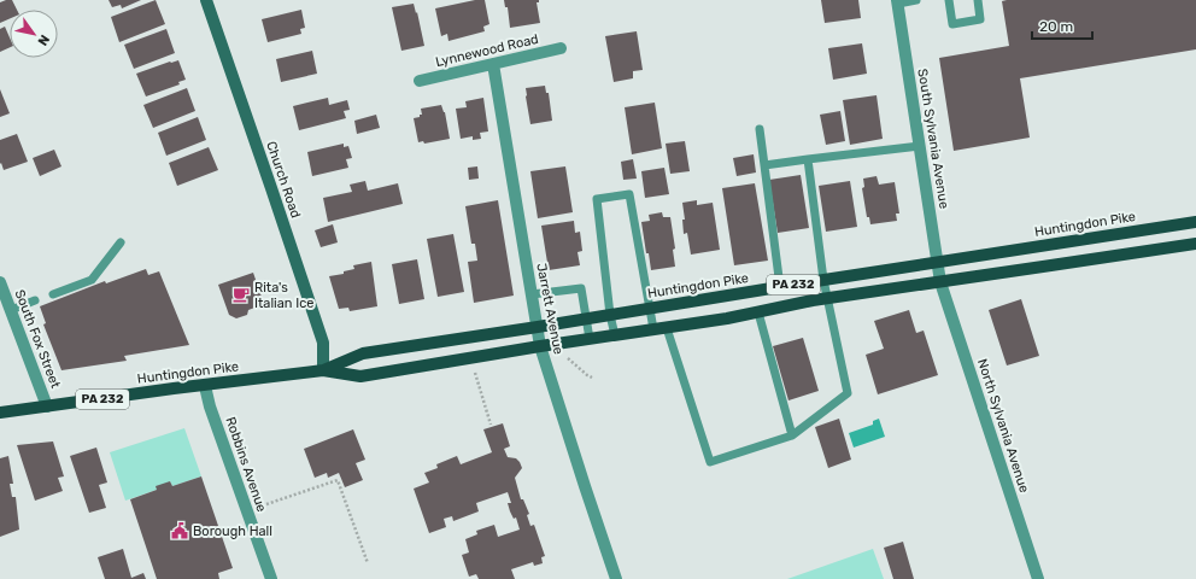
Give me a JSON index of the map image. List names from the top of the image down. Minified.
{"streets":{"main road":["Huntingdon Pike","PA 232"],"street":["Lynnewood Road","South Sylvania Avenue","Church Road","Jarrett Avenue","South Fox Street","North Sylvania Avenue","Robbins Avenue"]},"crossings":[["Lynnewood Road","Jarrett Avenue"],["South Sylvania Avenue","Huntingdon Pike"],["South Sylvania Avenue","North Sylvania Avenue"],["Church Road","Huntingdon Pike"],["Huntingdon Pike","Jarrett Avenue"],["Huntingdon Pike","South Fox Street"],["Huntingdon Pike","North Sylvania Avenue"],["Huntingdon Pike","Robbins Avenue"]],"places":{"cafe":["Rita's Italian Ice"],"public building":["Borough Hall"]},"scale_bar":"20 m","north":"bottom right"}
